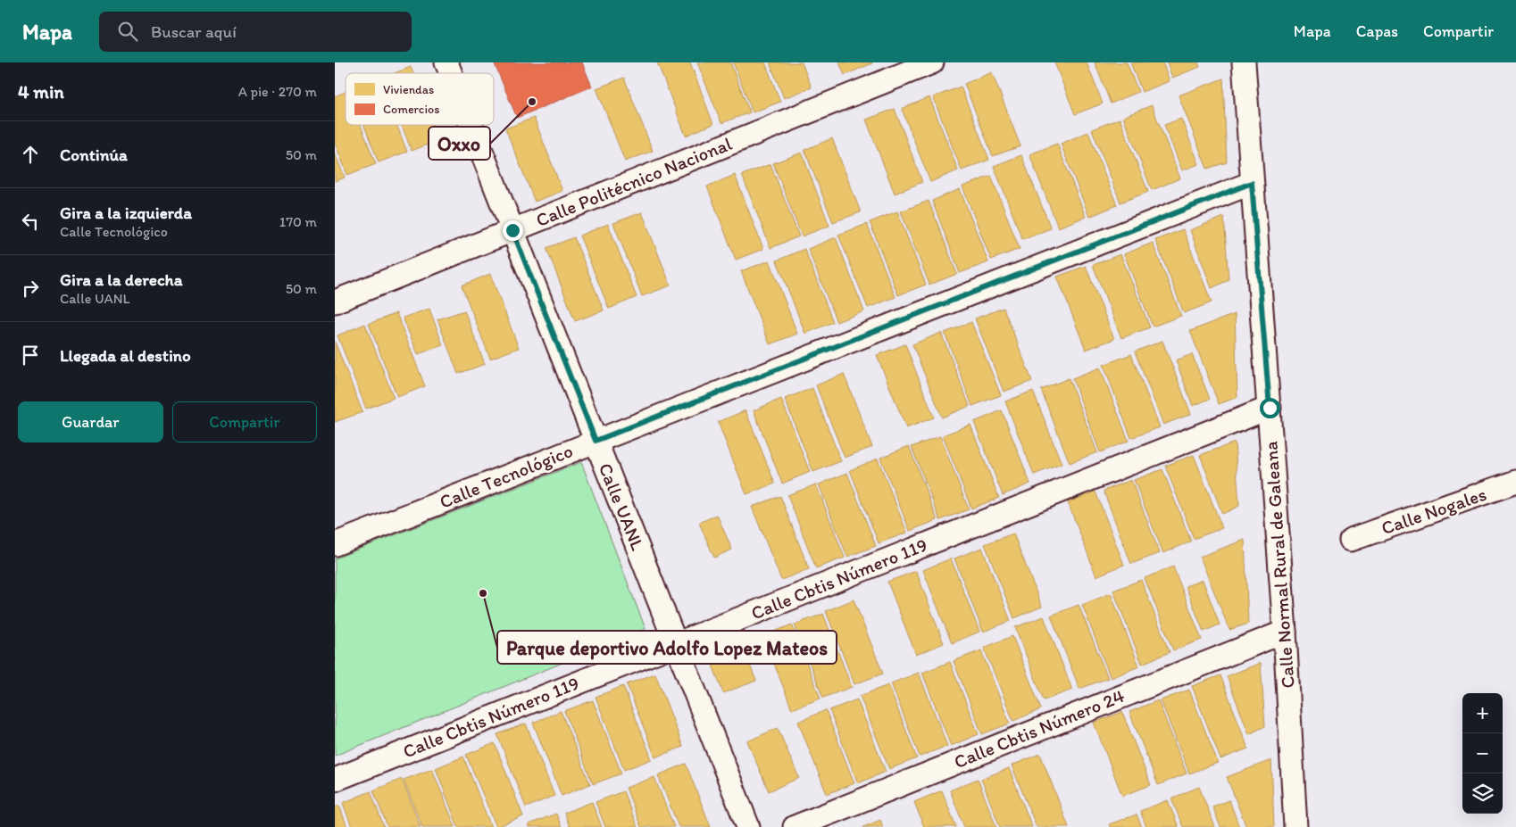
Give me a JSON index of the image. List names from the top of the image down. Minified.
{"streets":{"street":["Calle Politécnico Nacional","Calle Tecnológico","Calle UANL","Calle Nogales","Calle Normal Rural de Galeana","Calle Cbtis Número 119","Calle Cbtis Número 24"]},"crossings":[["Calle Politécnico Nacional","Calle UANL"],["Calle Tecnológico","Calle UANL"],["Calle Tecnológico","Calle Normal Rural de Galeana"],["Calle UANL","Calle Cbtis Número 119"],["Calle Normal Rural de Galeana","Calle Cbtis Número 119"],["Calle Normal Rural de Galeana","Calle Cbtis Número 24"]],"places":["Oxxo","Parque deportivo Adolfo Lopez Mateos"],"legend":["Viviendas","Comercios"],"page":{"header":"Mapa","search":"Buscar aquí","nav":["Mapa","Capas","Compartir"],"heading":["4 min","A pie · 270 m"],"list":[["Continúa","50 m"],["Gira a la izquierda","Calle Tecnológico","170 m"],["Gira a la derecha","Calle UANL","50 m"],"Llegada al destino"],"buttons":["Guardar","Compartir"],"map_buttons":["+","−"]}}
